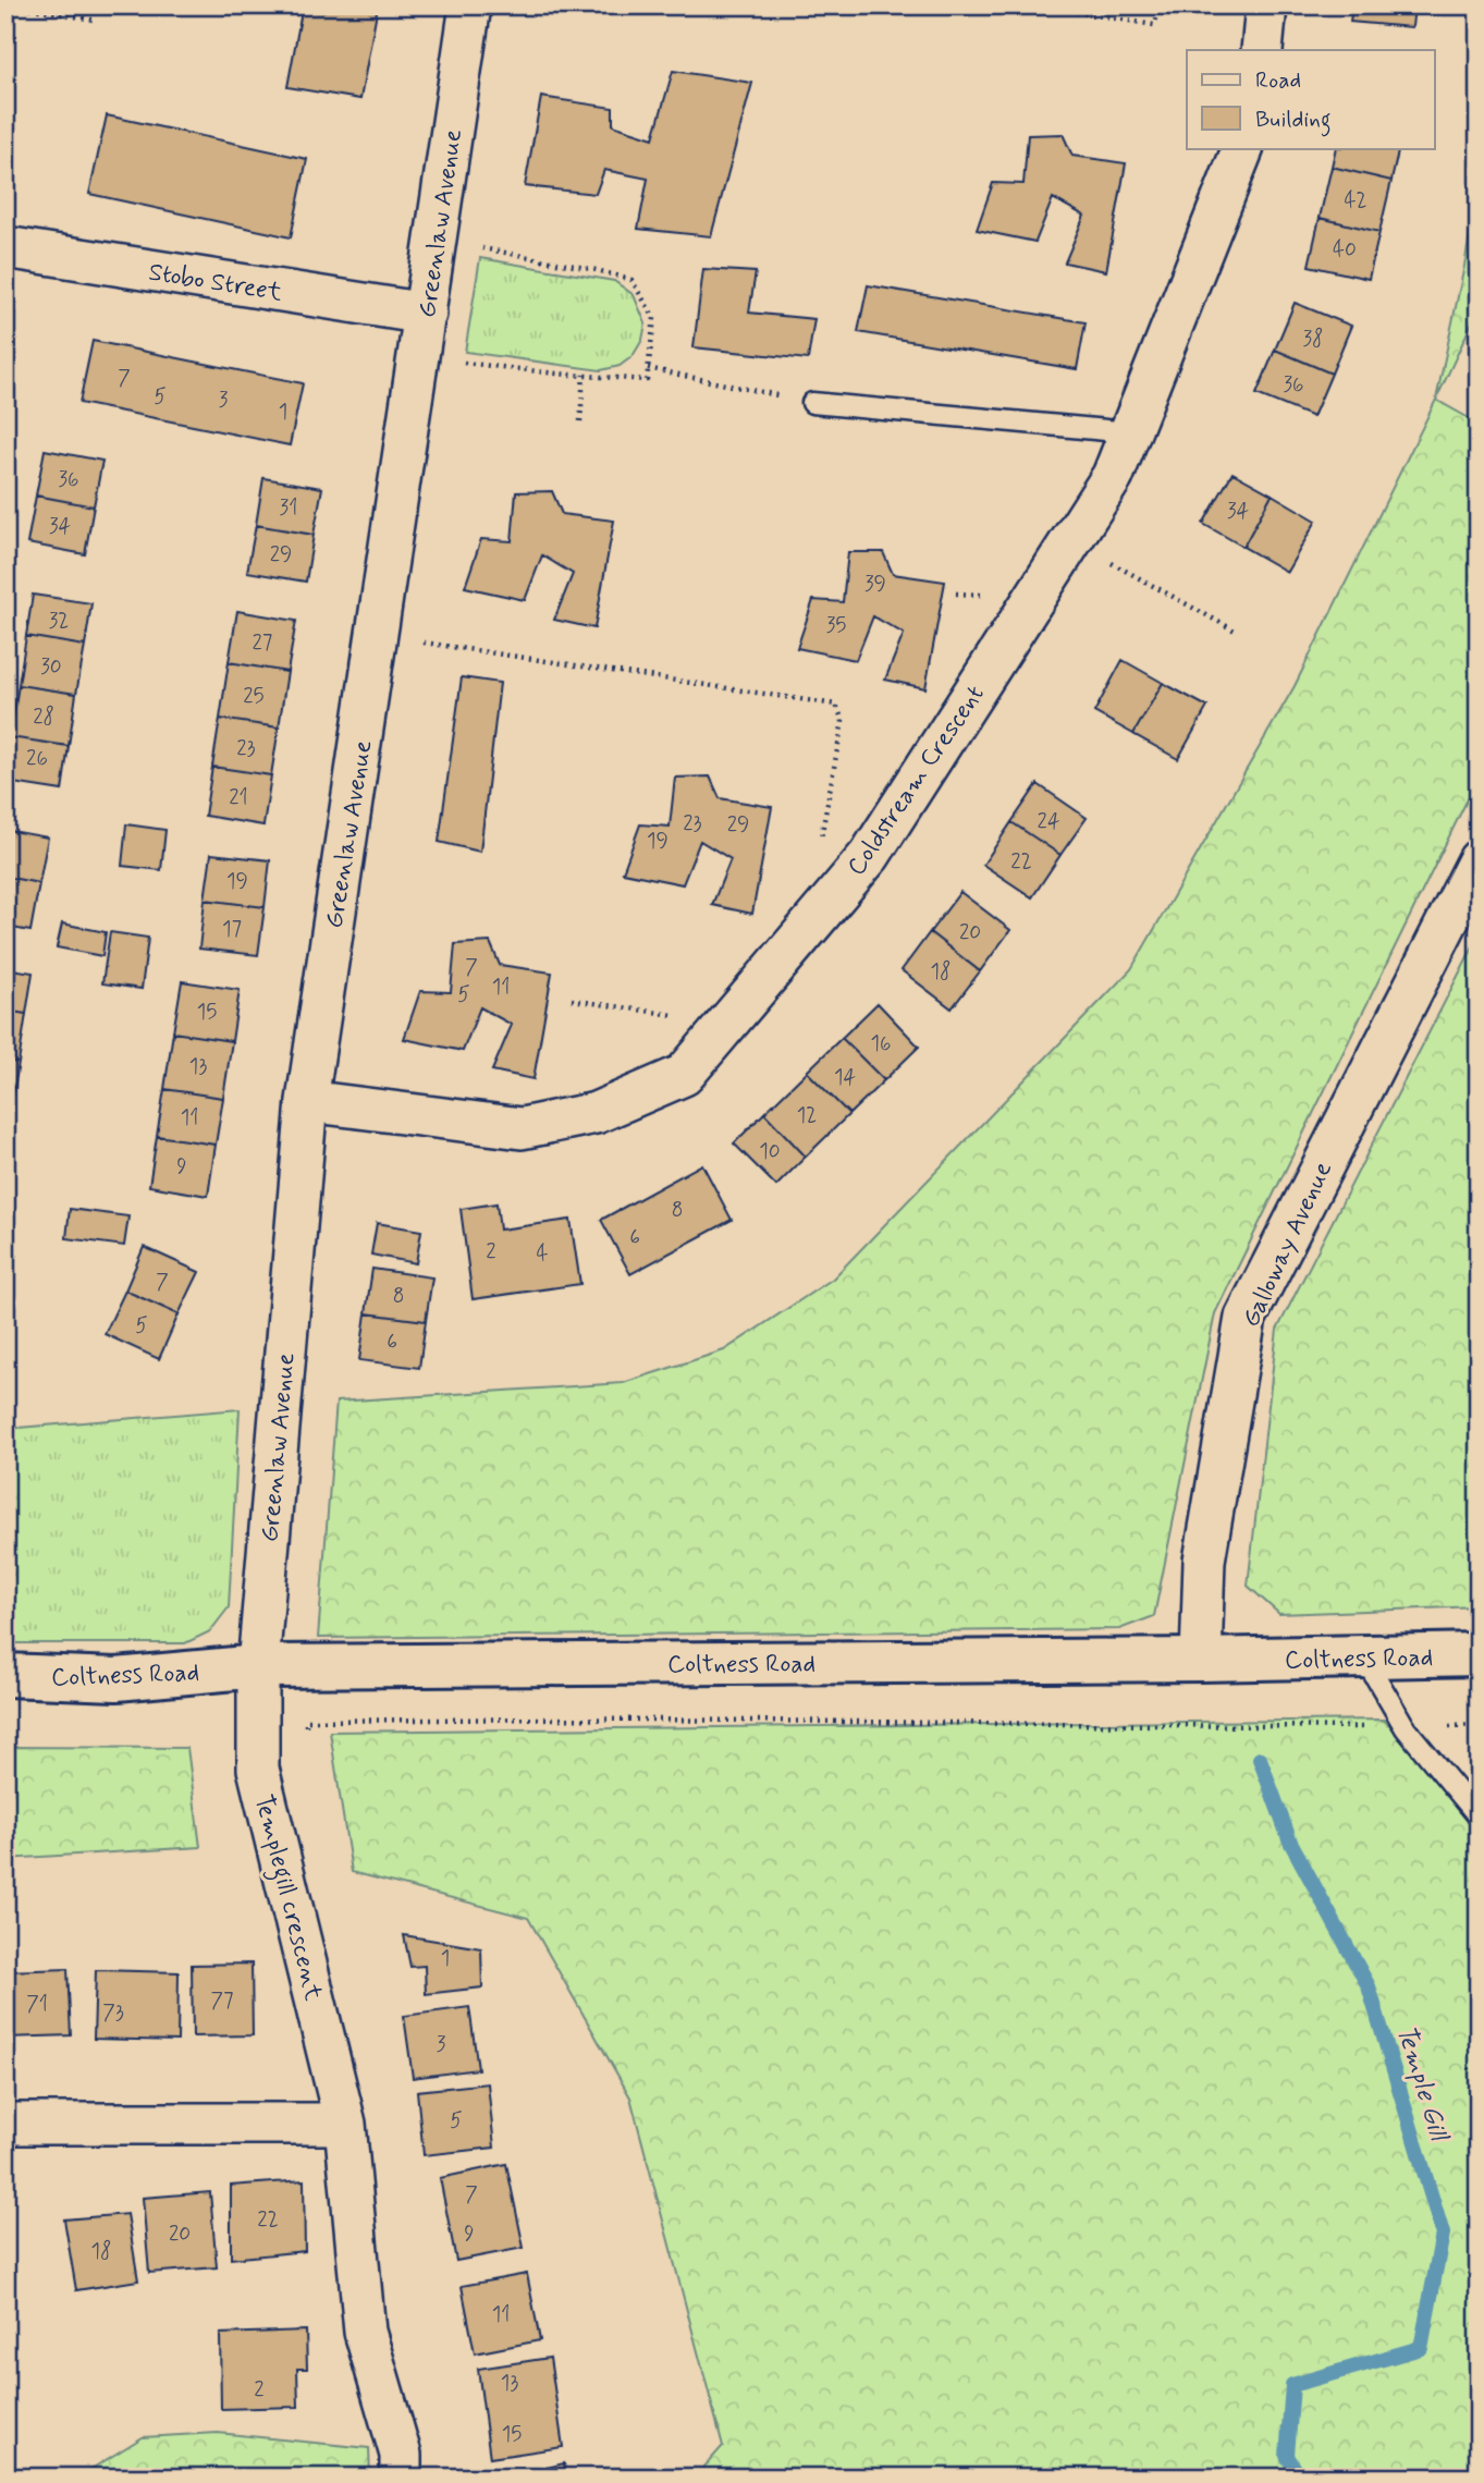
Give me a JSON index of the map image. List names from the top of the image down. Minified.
{"streets":{"street":["Greenlaw Avenue","Stobo Street","Coldstream Crescent","Galloway Avenue","Coltness Road","Templegill crescent"]},"crossings":[["Greenlaw Avenue","Stobo Street"],["Greenlaw Avenue","Coldstream Crescent"],["Greenlaw Avenue","Coltness Road"],["Greenlaw Avenue","Templegill crescent"],["Galloway Avenue","Coltness Road"],["Coltness Road","Templegill crescent"]],"water":["Temple Gill"],"house_numbers":["42","40","38","7","36","5","3","1","36","31","34","34","29","39","32","35","27","30","25","28","23","26","21","24","23","29","19","22","19","17","20","7","18","11","5","15","16","13","14","12","11","10","9","8","6","2","4","7","8","5","6","1","77","71","73","3","5","7","22","20","9","18","11","13","2","15"],"legend":["Road","Building"]}
